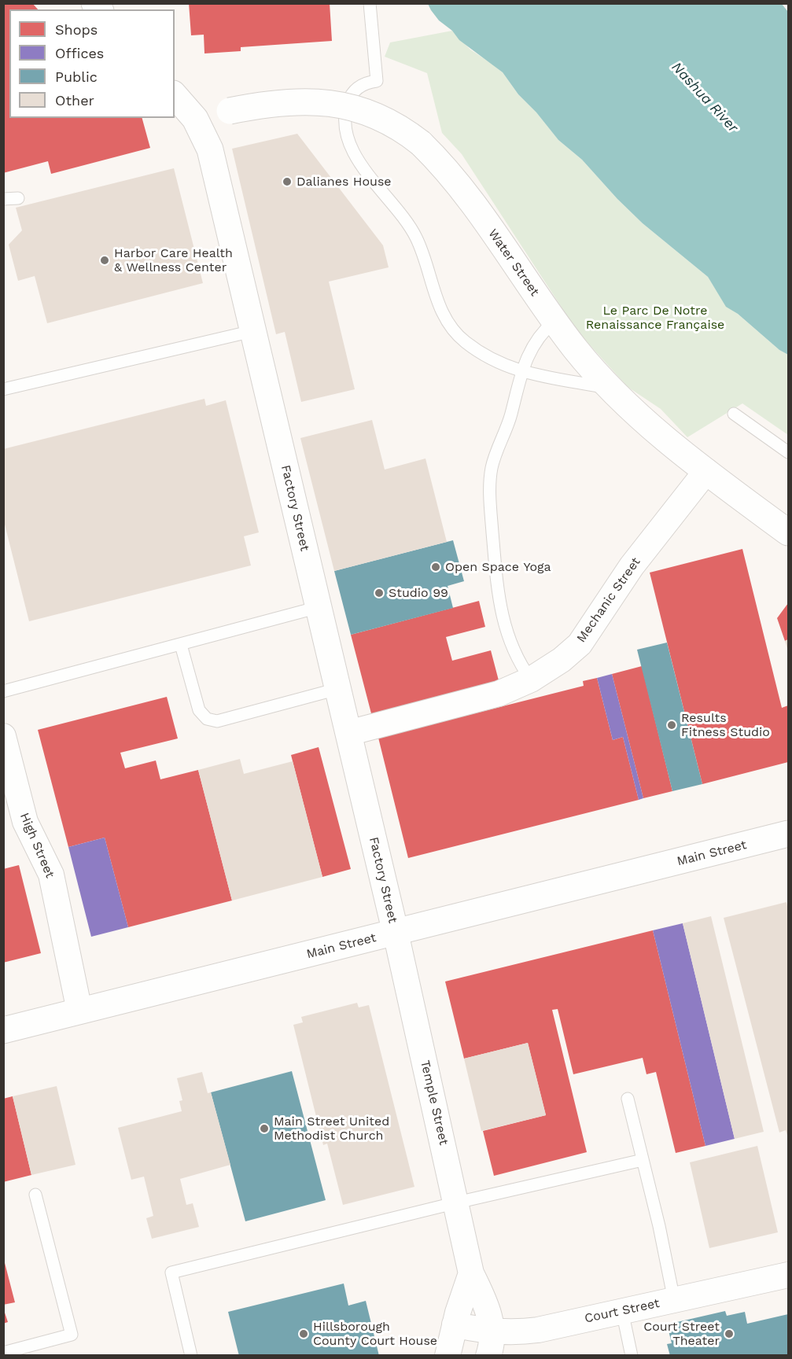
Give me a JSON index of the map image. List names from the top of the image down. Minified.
{"streets":{"main road":["Water Street","Factory Street","Main Street"],"street":["Mechanic Street","High Street","Temple Street","Court Street"]},"crossings":[["Water Street","Factory Street"],["Water Street","Mechanic Street"],["Factory Street","Mechanic Street"],["Factory Street","Main Street"],["Factory Street","Temple Street"],["High Street","Main Street"],["Main Street","Temple Street"],["Temple Street","Court Street"]],"water":["Nashua River"],"parks":["Le Parc De Notre Renaissance Française"],"places":["Dalianes House","Harbor Care Health & Wellness Center","Open Space Yoga","Studio 99","Results Fitness Studio","Main Street United Methodist Church","Hillsborough County Court House","Court Street Theater"],"legend":["Shops","Offices","Public","Other"]}
